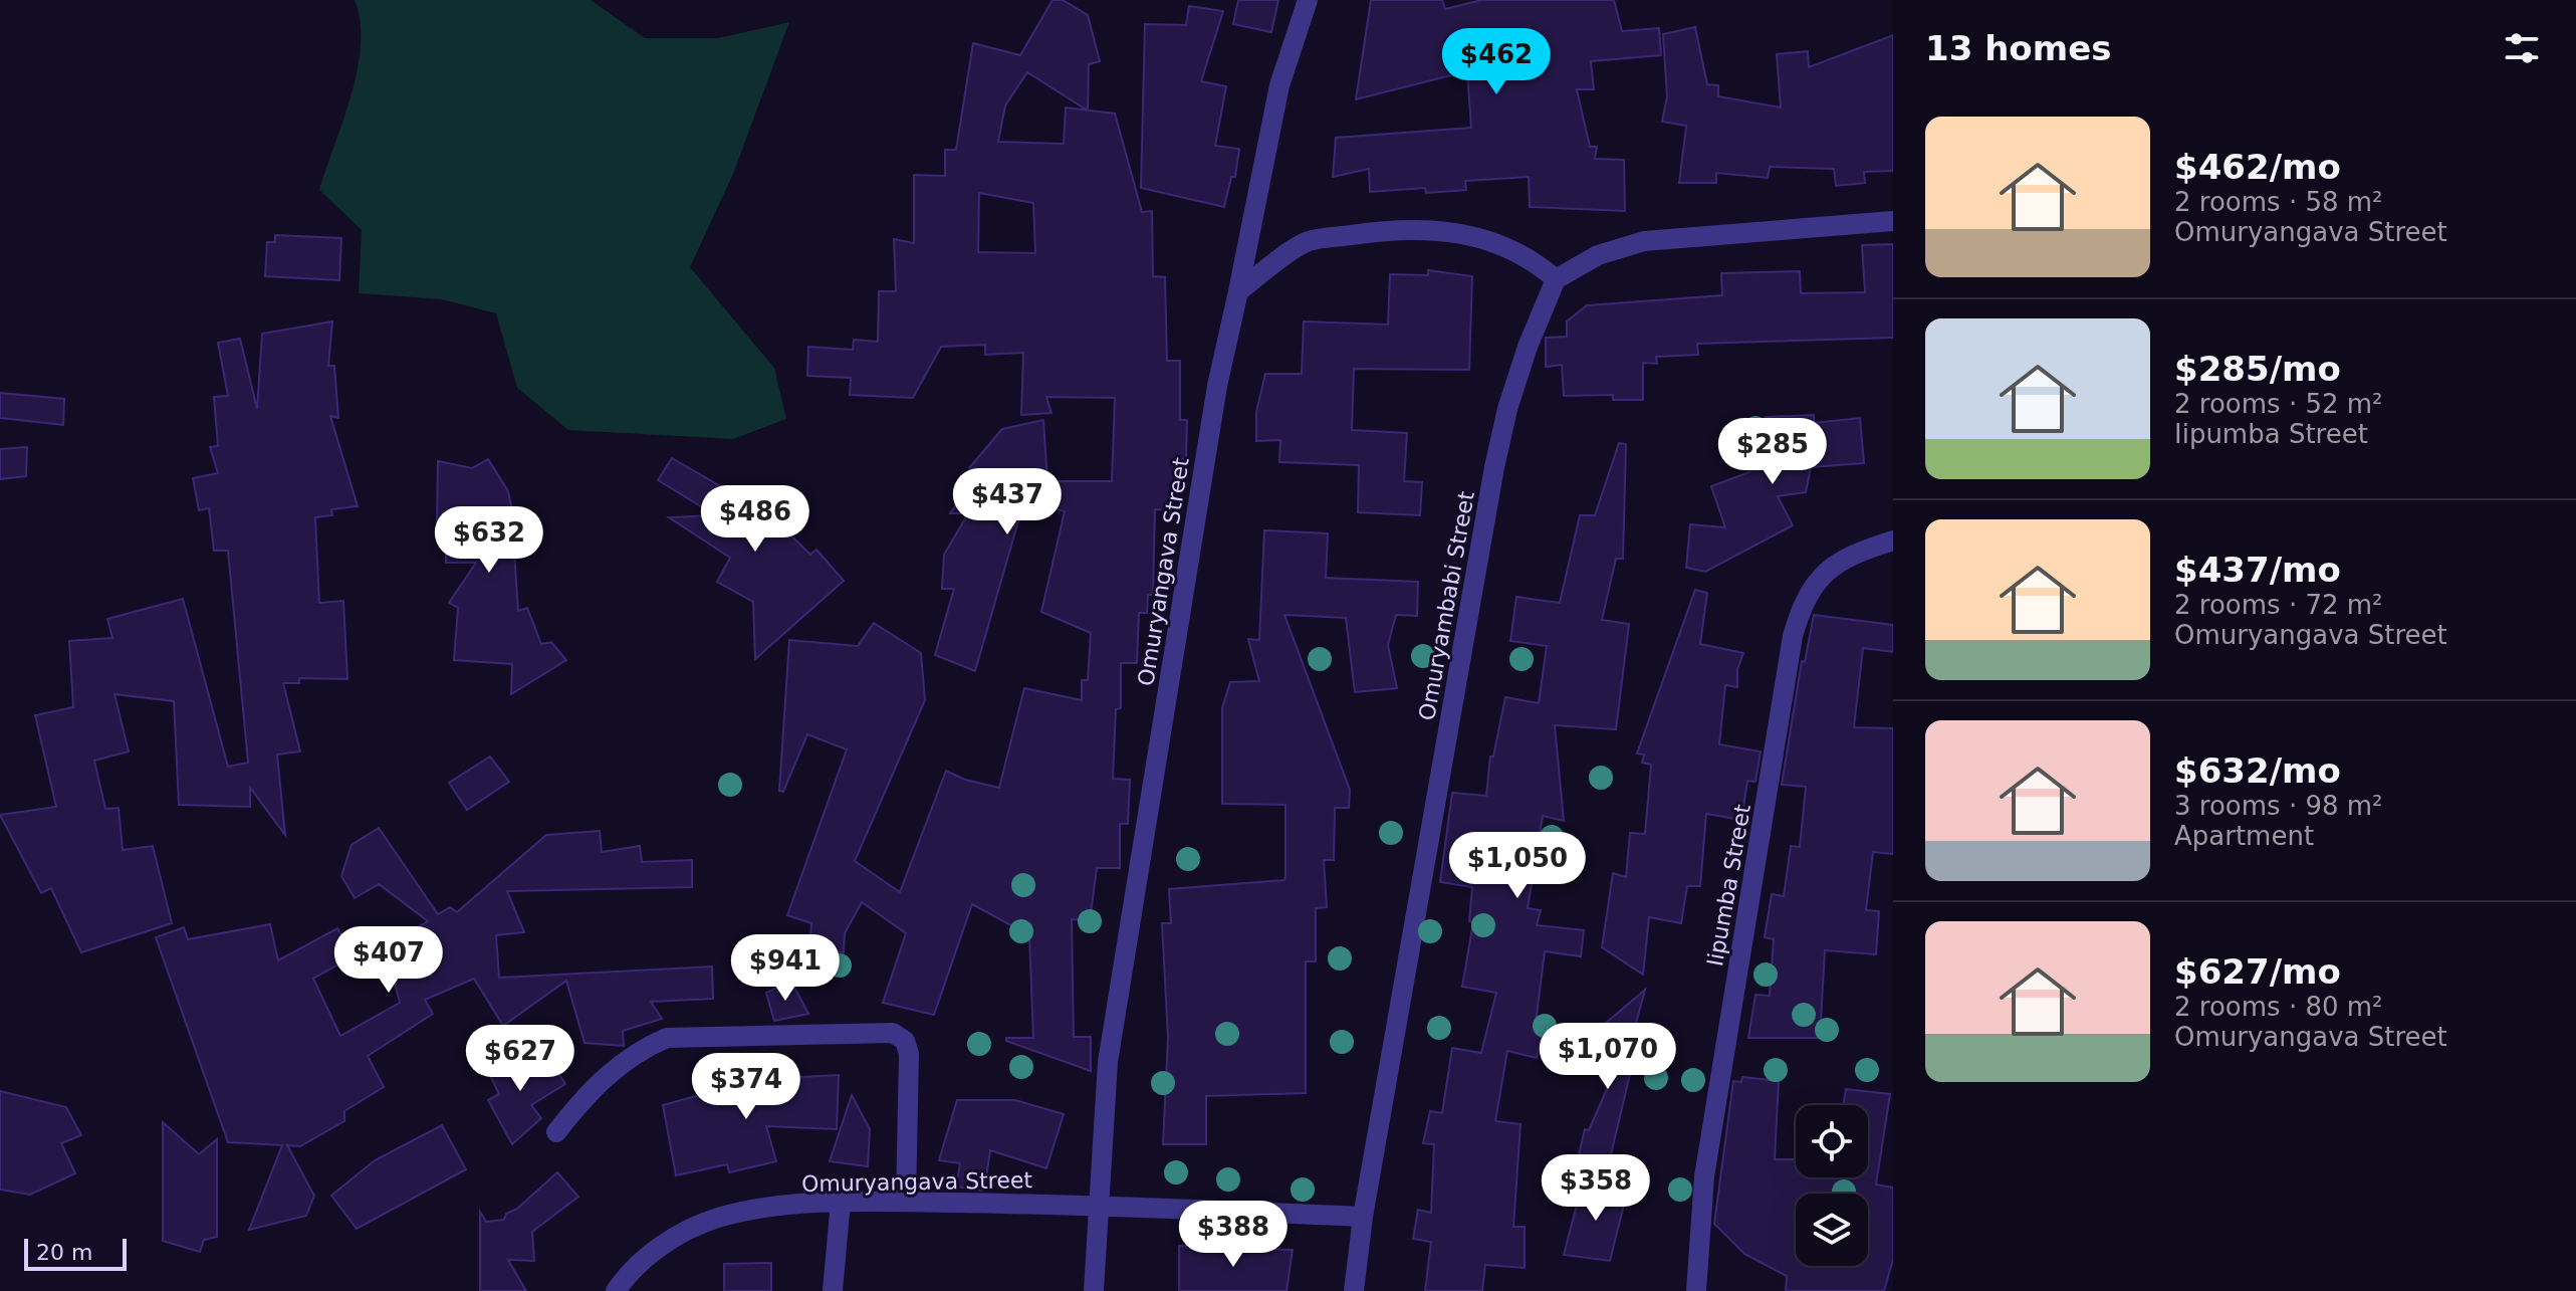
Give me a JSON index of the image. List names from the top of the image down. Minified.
{"streets":{"street":["Omuryangava Street","Omuryambabi Street","Iipumba Street"]},"crossings":[["Omuryangava Street","Omuryambabi Street"]],"scale_bar":"20 m","page":{"heading":"13 homes","price":["$462","$285","$437","$486","$632","$1,050","$407","$941","$1,070","$627","$374","$358","$388"],"list":[{"name":"$462/mo","note":"2 rooms · 58 m² · Omuryangava Street"},{"name":"$285/mo","note":"2 rooms · 52 m² · Iipumba Street"},{"name":"$437/mo","note":"2 rooms · 72 m² · Omuryangava Street"},{"name":"$632/mo","note":"3 rooms · 98 m² · Apartment"},{"name":"$627/mo","note":"2 rooms · 80 m² · Omuryangava Street"}],"scale":"20 m"}}
